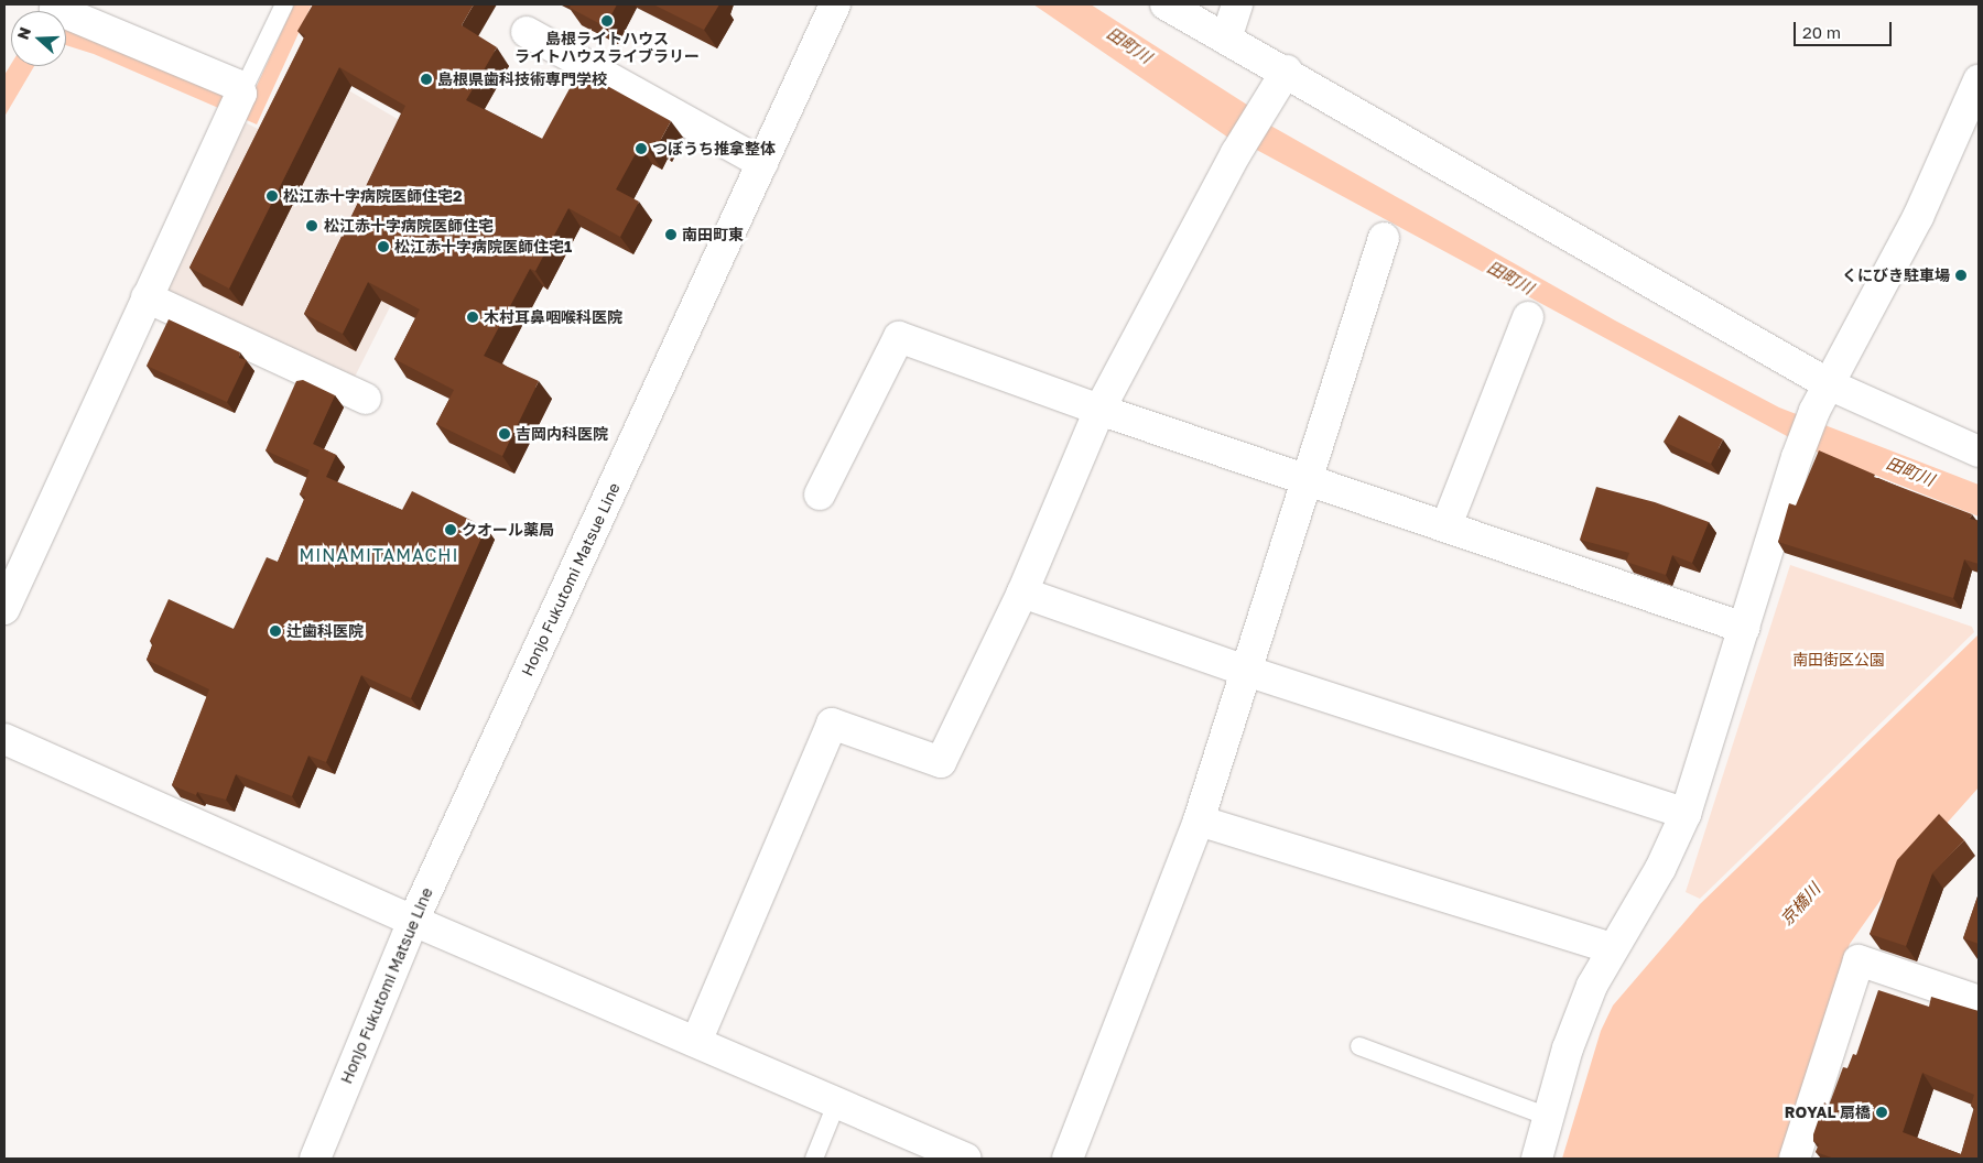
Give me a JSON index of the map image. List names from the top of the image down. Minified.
{"streets":{"street":["Honjo Fukutomi Matsue Line"]},"districts":["MINAMITAMACHI"],"water":["田町川","京橋川"],"parks":["南田街区公園"],"places":["島根ライトハウス ライトハウスライブラリー","島根県歯科技術専門学校","つぼうち推拿整体","松江赤十字病院医師住宅2","松江赤十字病院医師住宅","南田町東","松江赤十字病院医師住宅1","くにびき駐車場","木村耳鼻咽喉科医院","吉岡内科医院","クオール薬局","辻歯科医院","ROYAL 扇橋"],"scale_bar":"20 m","north":"left"}
